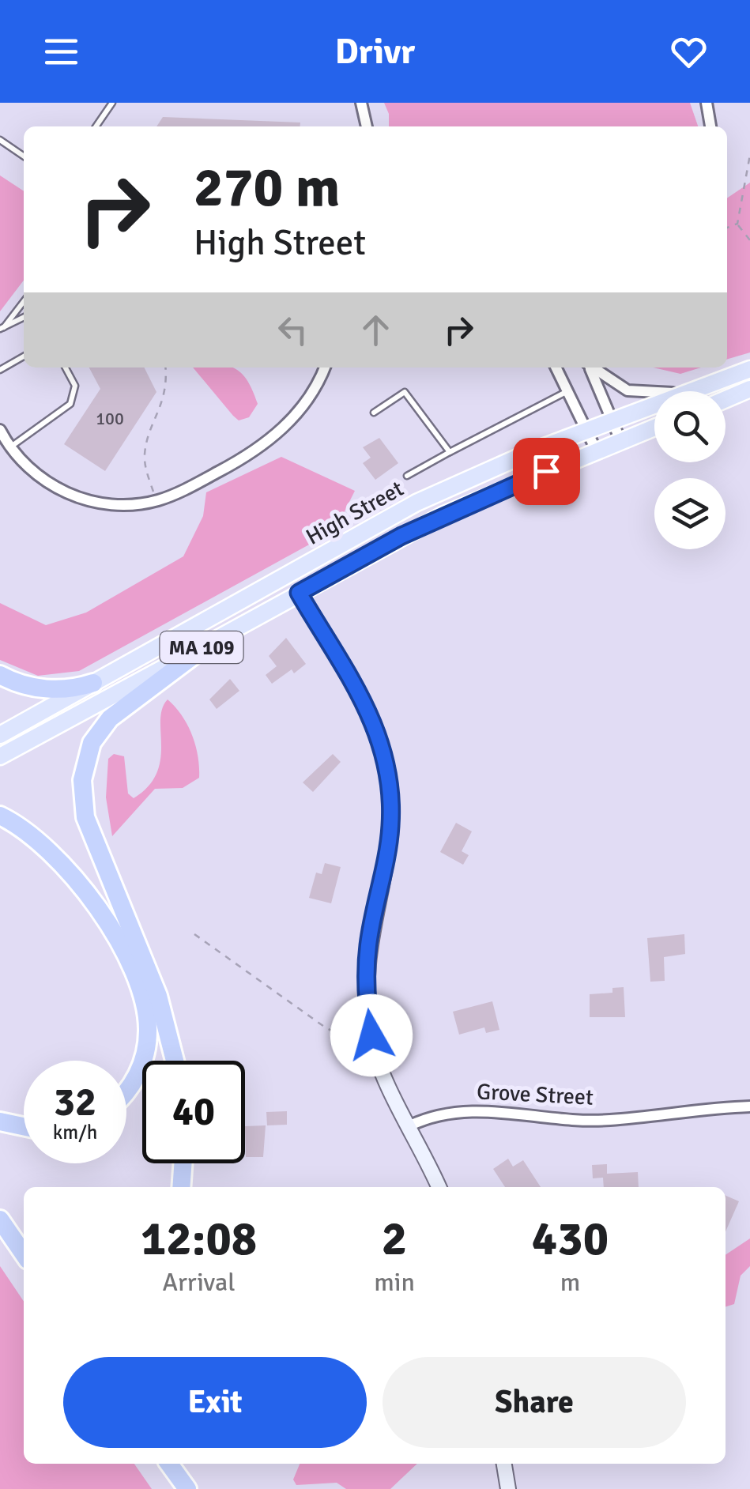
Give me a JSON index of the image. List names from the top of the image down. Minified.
{"streets":{"main road":["High Street","MA 109"],"street":["Grove Street"]},"house_numbers":["100"],"page":{"header":"Drivr","turn":["270 m","High Street"],"speed":"32 km/h","limit":"40","eta":["12:08","Arrival","2","min","430","m"],"buttons":["Exit","Share"]}}
